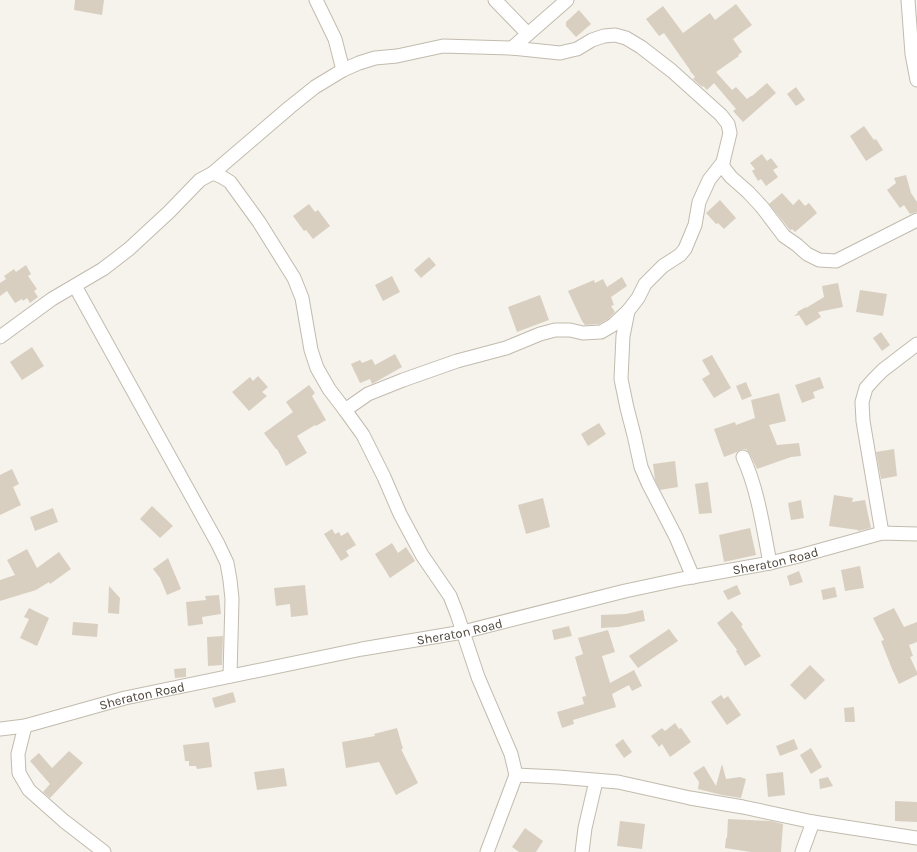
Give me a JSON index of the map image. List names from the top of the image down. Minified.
{"streets":{"street":["Sheraton Road"]}}
